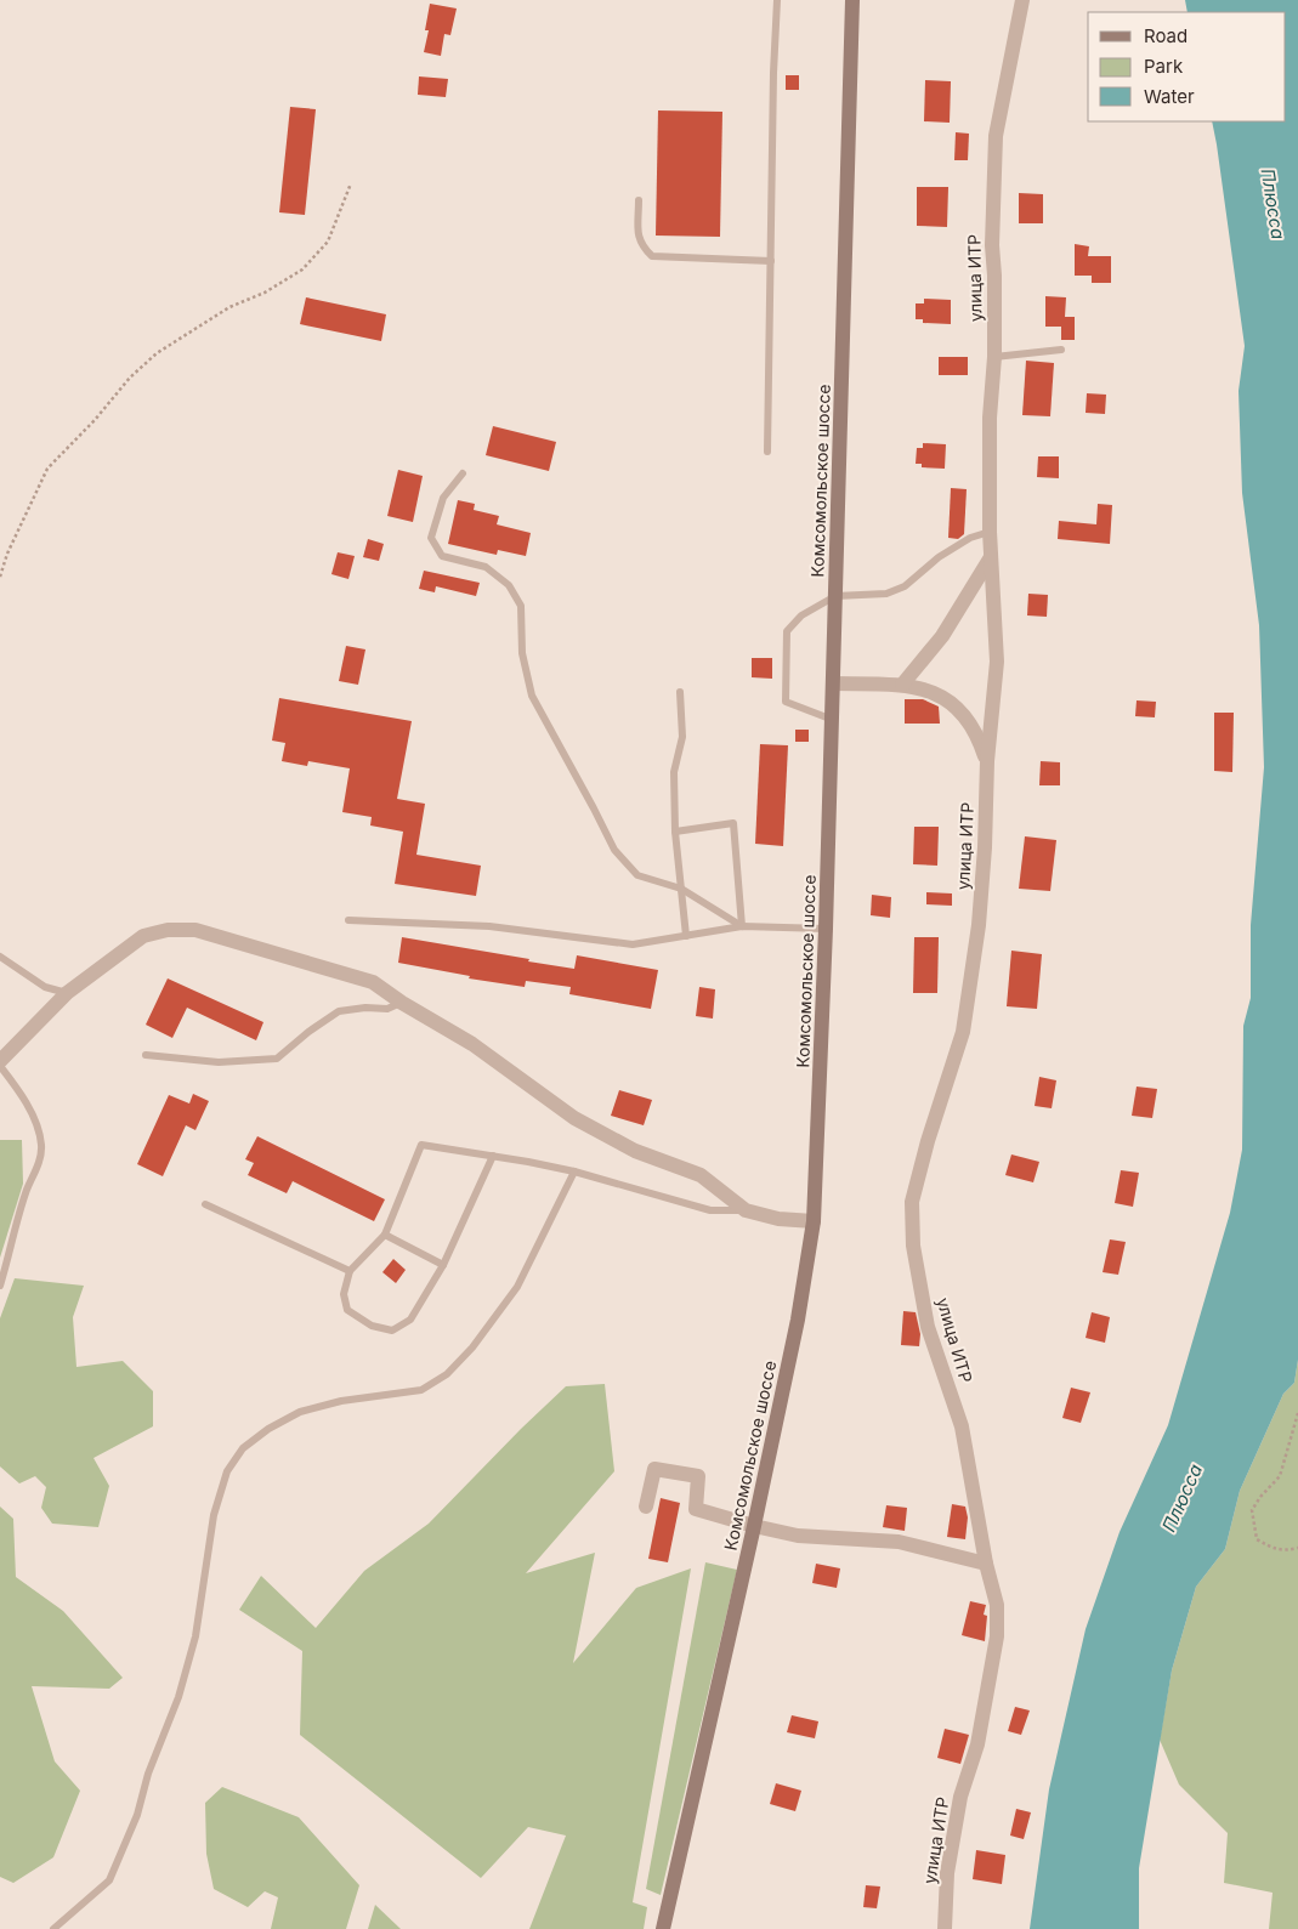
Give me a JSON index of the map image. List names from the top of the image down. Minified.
{"streets":{"main road":["Комсомольское шоссе"],"street":["улица ИТР"]},"crossings":[["улица ИТР","Комсомольское шоссе"]],"water":["Плюсса"],"legend":["Road","Park","Water"]}
